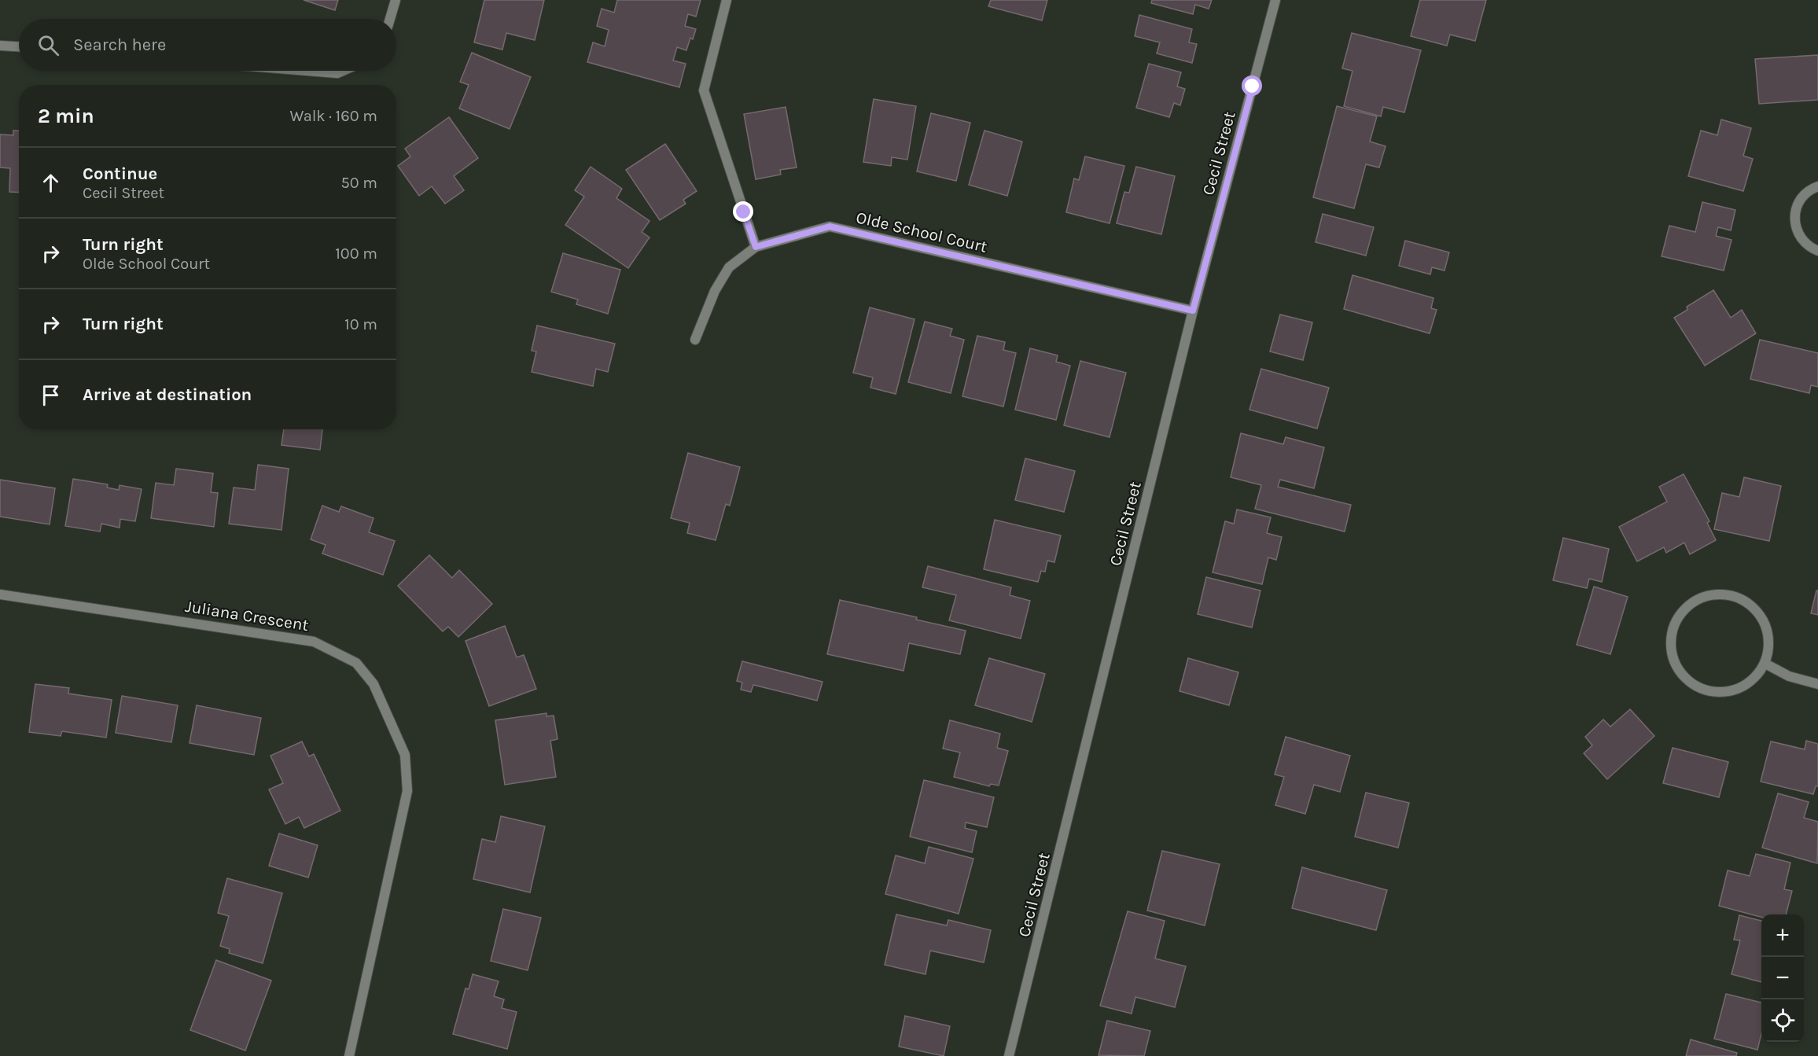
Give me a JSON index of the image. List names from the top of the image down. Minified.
{"streets":{"street":["Cecil Street","Olde School Court","Juliana Crescent"]},"crossings":[["Cecil Street","Olde School Court"]],"page":{"search":"Search here","heading":["2 min","Walk · 160 m"],"list":[["Continue","Cecil Street","50 m"],["Turn right","Olde School Court","100 m"],["Turn right","10 m"],"Arrive at destination"],"map_buttons":["+","−"]}}
